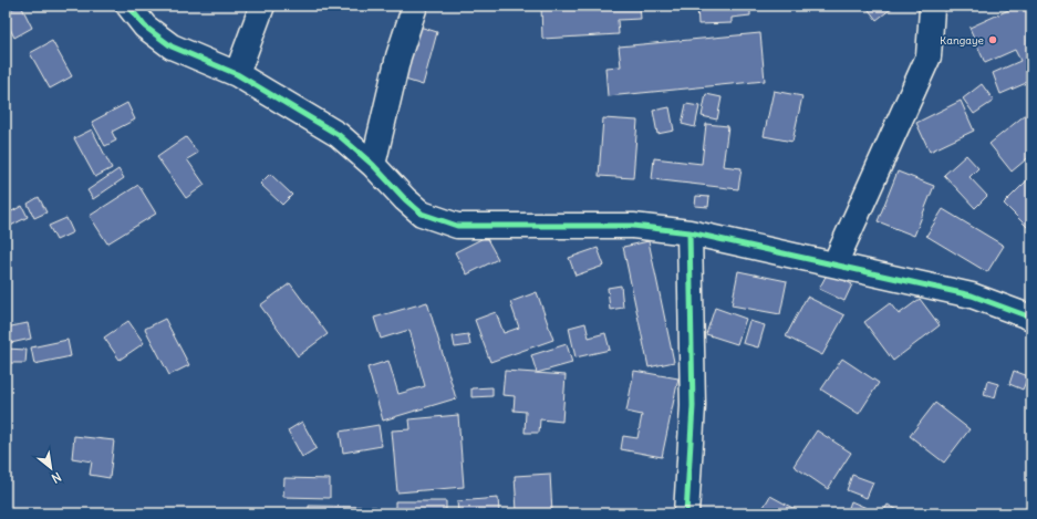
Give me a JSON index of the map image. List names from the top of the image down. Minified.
{"places":["Kangaye"],"north":"bottom right"}
